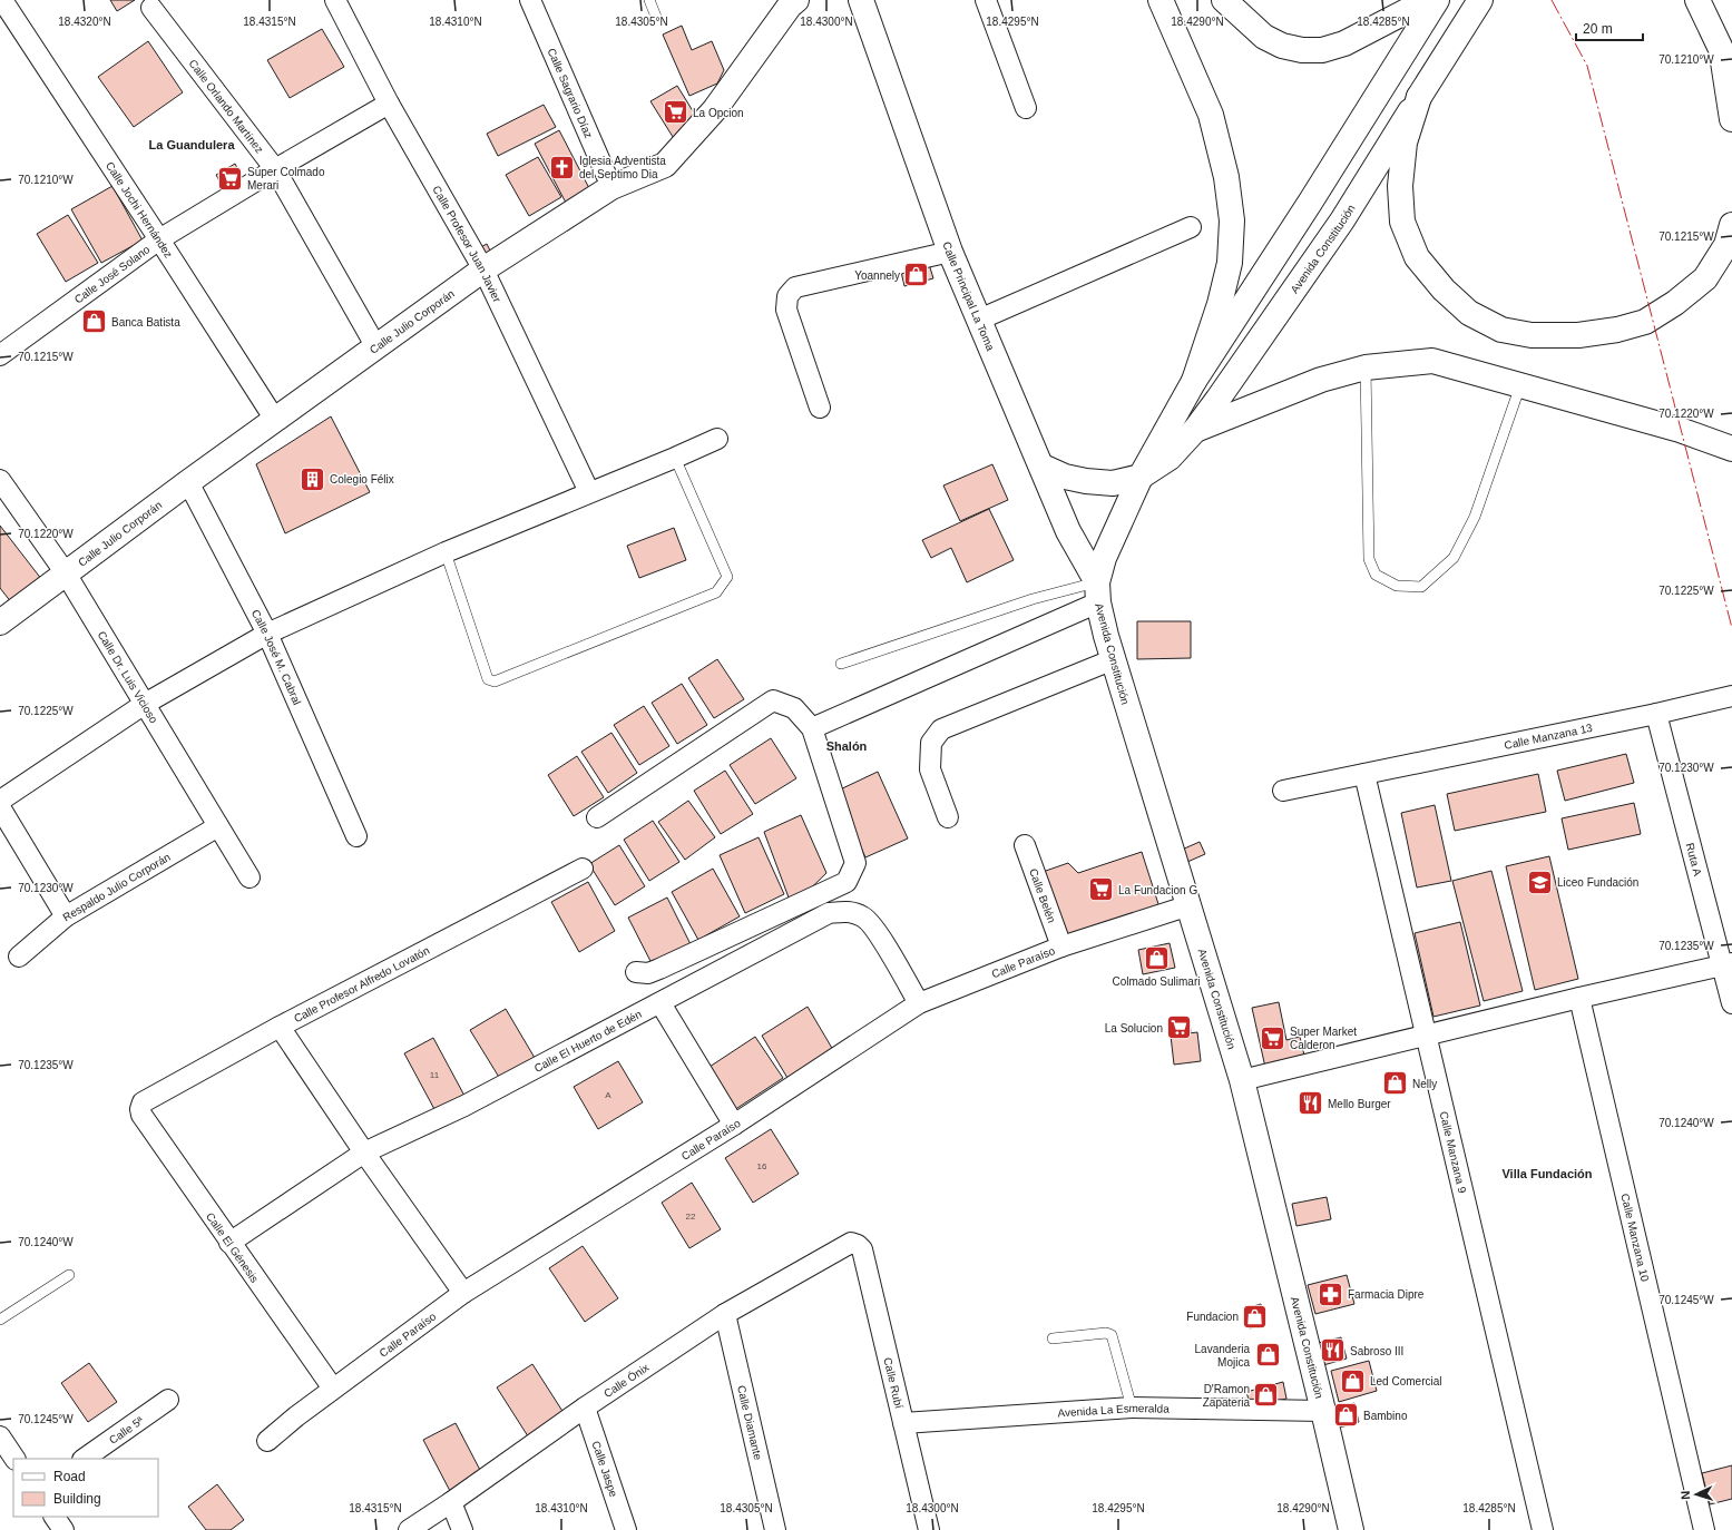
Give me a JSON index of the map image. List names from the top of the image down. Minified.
{"streets":{"main road":["Avenida Constitución","Calle Principal La Toma","Calle Julio Corporán"],"street":["Calle Sagrario Díaz","Calle Orlando Martínez","Calle Jochi Hernández","Calle Profesor Juan Javier","Calle José Solano","Calle José M. Cabral","Calle Dr. Luis Vicioso","Calle Manzana 13","Ruta A","Respaldo Julio Corporán","Calle Belén","Calle Paraíso","Calle Profesor Alfredo Lovatón","Calle El Huerto de Edén","Calle Manzana 9","Calle Manzana 10","Calle El Génesis","Calle Ónix","Calle Rubí","Avenida La Esmeralda","Calle Diamante","Calle 5ª","Calle Jaspe"]},"crossings":[["Calle Sagrario Díaz","Calle Julio Corporán"],["Calle Orlando Martínez","Calle José Solano"],["Calle Orlando Martínez","Calle Julio Corporán"],["Calle Jochi Hernández","Calle José Solano"],["Calle Jochi Hernández","Calle Julio Corporán"],["Calle Profesor Juan Javier","Calle José Solano"],["Calle Profesor Juan Javier","Calle Julio Corporán"],["Avenida Constitución","Calle Principal La Toma"],["Avenida Constitución","Calle Paraíso"],["Avenida Constitución","Avenida La Esmeralda"],["Calle Julio Corporán","Calle José M. Cabral"],["Calle Julio Corporán","Calle Dr. Luis Vicioso"],["Calle Dr. Luis Vicioso","Respaldo Julio Corporán"],["Calle Manzana 13","Ruta A"],["Calle Manzana 13","Calle Manzana 9"],["Calle Belén","Calle Paraíso"],["Calle Paraíso","Calle El Huerto de Edén"],["Calle Paraíso","Calle El Génesis"],["Calle Profesor Alfredo Lovatón","Calle El Génesis"],["Calle El Huerto de Edén","Calle El Génesis"],["Calle Ónix","Calle Rubí"],["Calle Ónix","Calle Diamante"],["Calle Ónix","Calle Jaspe"],["Calle Rubí","Avenida La Esmeralda"]],"districts":["La Guandulera","Shalón","Villa Fundación"],"places":{"supermarket":["La Opcion","Super Colmado Merari","La Fundacion G","La Solucion","Super Market Calderon"],"church":["Iglesia Adventista del Septimo Dia"],"shop":["Yoannely","Banca Batista","Colmado Sulimari","Nelly","Fundacion","Lavanderia Mojica","Led Comercial","D'Ramon Zapateria","Bambino"],"building":["Colegio Félix"],"school or university":["Liceo Fundación"],"restaurant":["Mello Burger","Sabroso III"],"pharmacy":["Farmacia Dipre"]},"house_numbers":["11","A","16","22"],"legend":["Road","Building"],"scale_bar":"20 m","north":"left","coordinates":["18.4320°N","18.4315°N","18.4310°N","18.4305°N","18.4300°N","18.4295°N","18.4290°N","18.4285°N","70.1210°W","70.1215°W","70.1220°W","70.1225°W","70.1230°W","70.1235°W","70.1240°W","70.1245°W"]}
